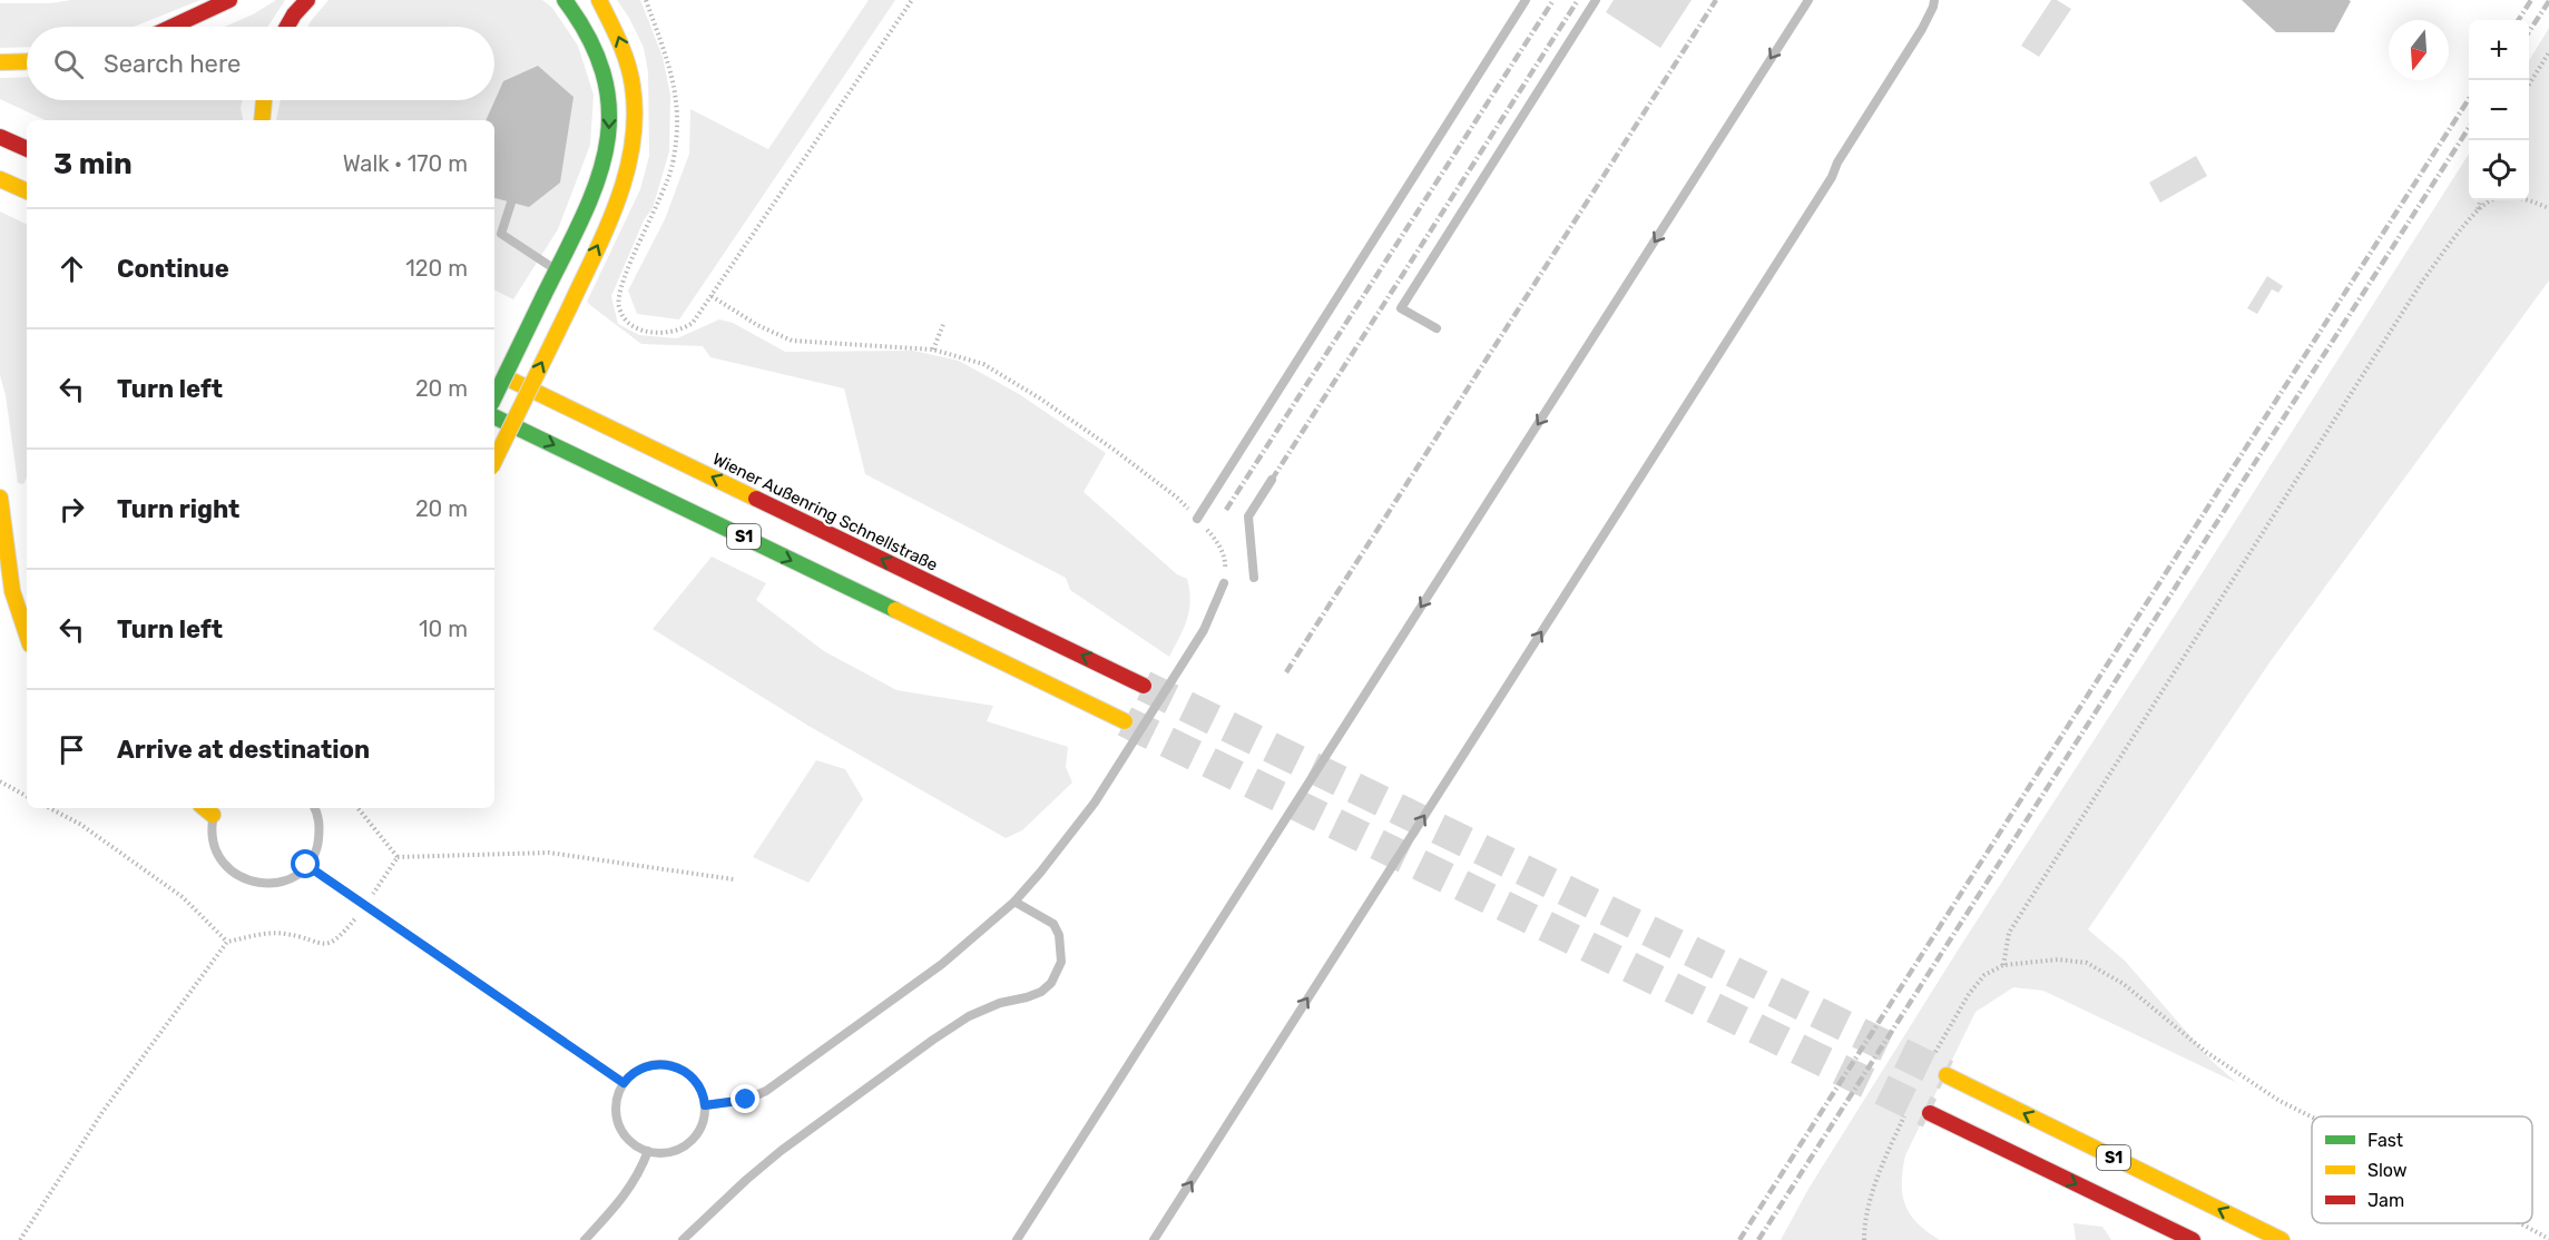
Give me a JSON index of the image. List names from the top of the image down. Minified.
{"streets":{"highway":["Wiener Außenring Schnellstraße","S1"]},"legend":["Fast","Slow","Jam"],"north":"bottom","page":{"map_buttons":["+","−"],"search":"Search here","heading":["3 min","Walk · 170 m"],"list":[["Continue","120 m"],["Turn left","20 m"],["Turn right","20 m"],["Turn left","10 m"],"Arrive at destination"]}}
